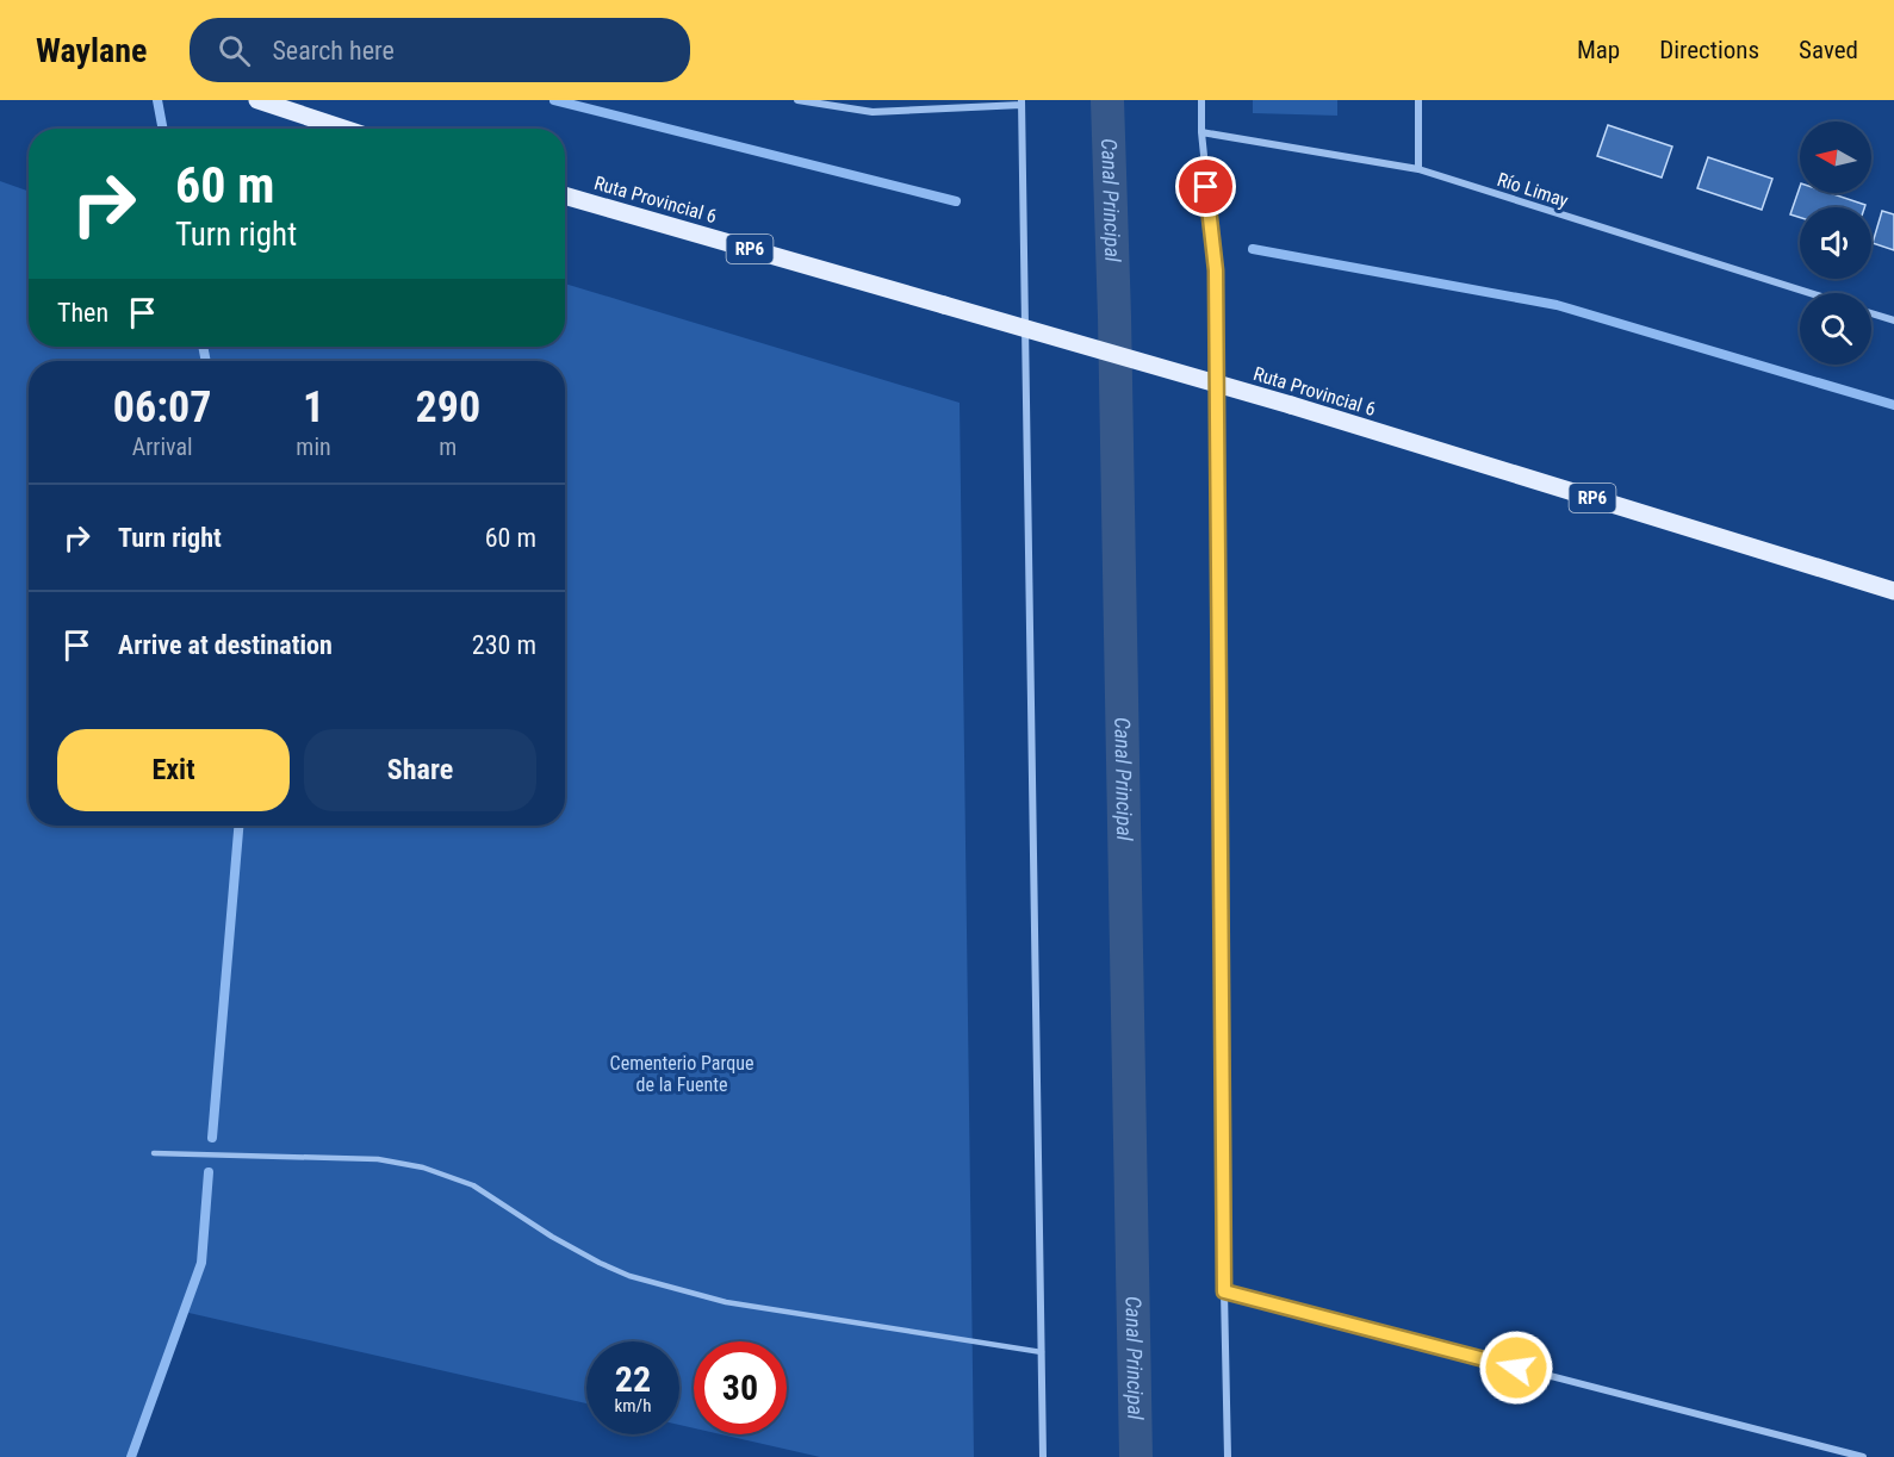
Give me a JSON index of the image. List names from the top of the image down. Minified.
{"streets":{"main road":["Ruta Provincial 6","RP6"],"street":["Río Limay"]},"water":["Canal Principal"],"parks":["Cementerio Parque de la Fuente"],"north":"left","page":{"header":"Waylane","search":"Search here","nav":["Map","Directions","Saved"],"turn":["60 m","Turn right"],"then":"Then","eta":["06:07","Arrival","1","min","290","m"],"list":[{"name":"Turn right","value":"60 m"},{"name":"Arrive at destination","value":"230 m"}],"buttons":["Exit","Share"],"speed":"22 km/h","limit":"30"}}
